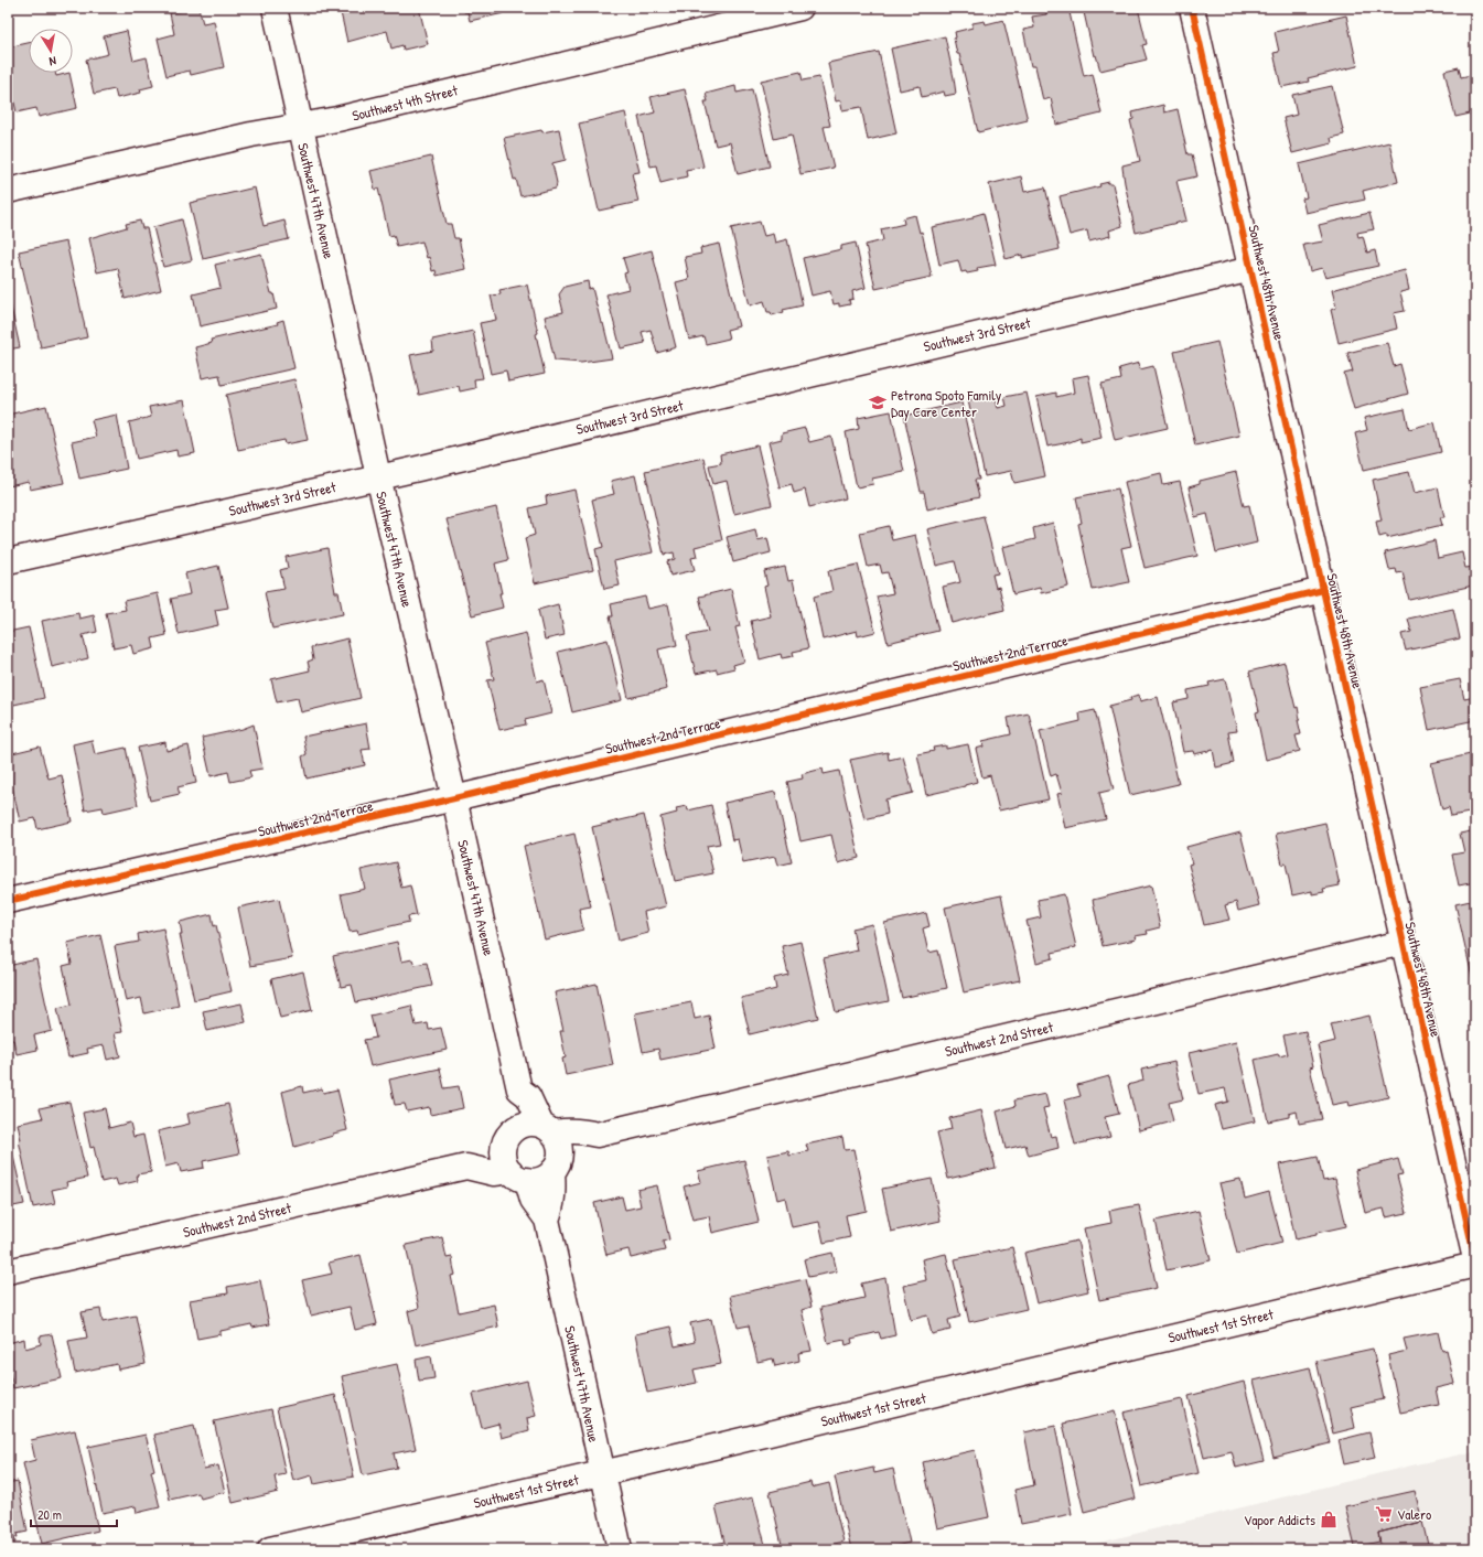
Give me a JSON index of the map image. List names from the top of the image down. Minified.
{"streets":{"street":["Southwest 4th Street","Southwest 47th Avenue","Southwest 48th Avenue","Southwest 3rd Street","Southwest 2nd Terrace","Southwest 2nd Street","Southwest 1st Street"]},"crossings":[["Southwest 4th Street","Southwest 47th Avenue"],["Southwest 47th Avenue","Southwest 3rd Street"],["Southwest 47th Avenue","Southwest 2nd Terrace"],["Southwest 47th Avenue","Southwest 2nd Street"],["Southwest 47th Avenue","Southwest 1st Street"],["Southwest 48th Avenue","Southwest 3rd Street"],["Southwest 48th Avenue","Southwest 2nd Terrace"],["Southwest 48th Avenue","Southwest 2nd Street"]],"places":{"school or university":["Petrona Spoto Family Day Care Center"],"supermarket":["Valero"],"shop":["Vapor Addicts"]},"scale_bar":"20 m","north":"bottom"}
